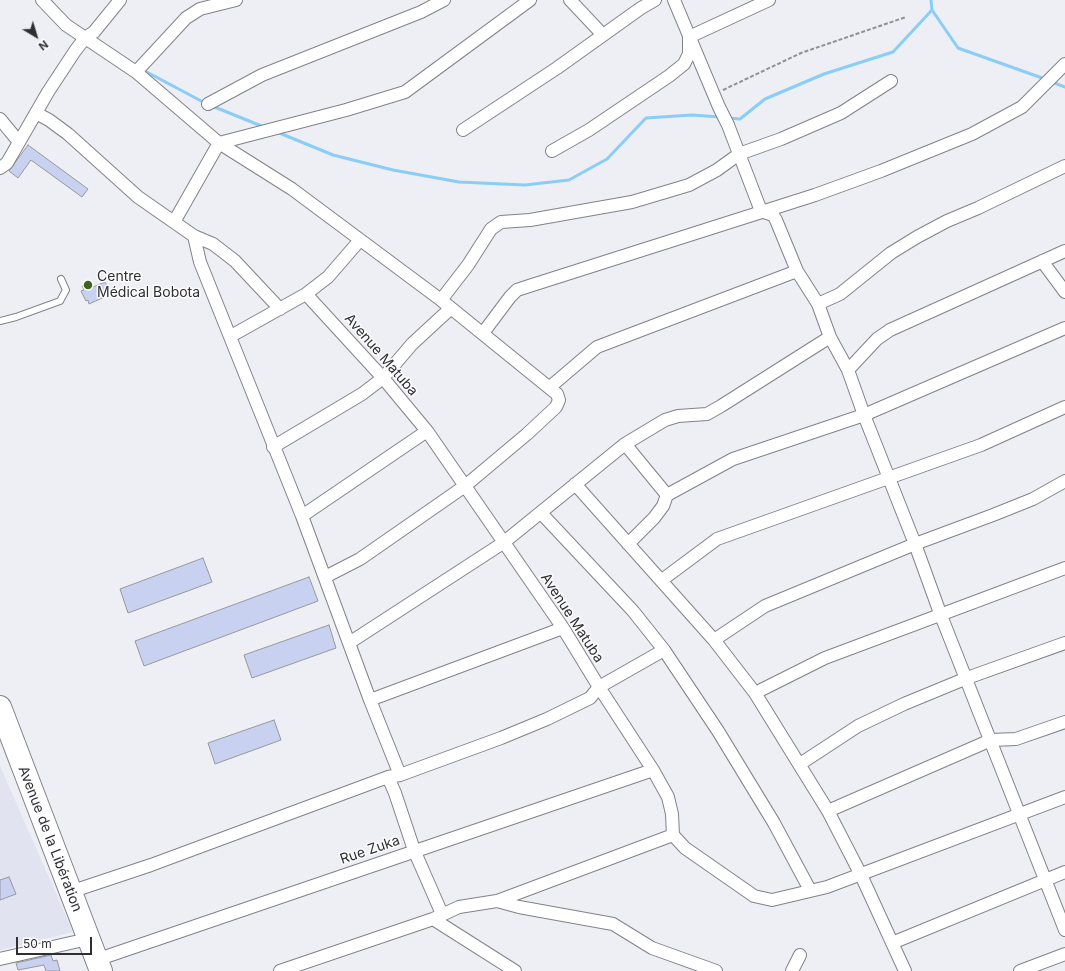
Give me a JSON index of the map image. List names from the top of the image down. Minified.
{"streets":{"highway":["Avenue de la Libération"],"street":["Avenue Matuba","Rue Zuka"]},"crossings":[["Avenue Matuba","Rue Zuka"],["Avenue de la Libération","Rue Zuka"]],"places":["Centre Médical Bobota"],"scale_bar":"50 m","north":"bottom right"}
